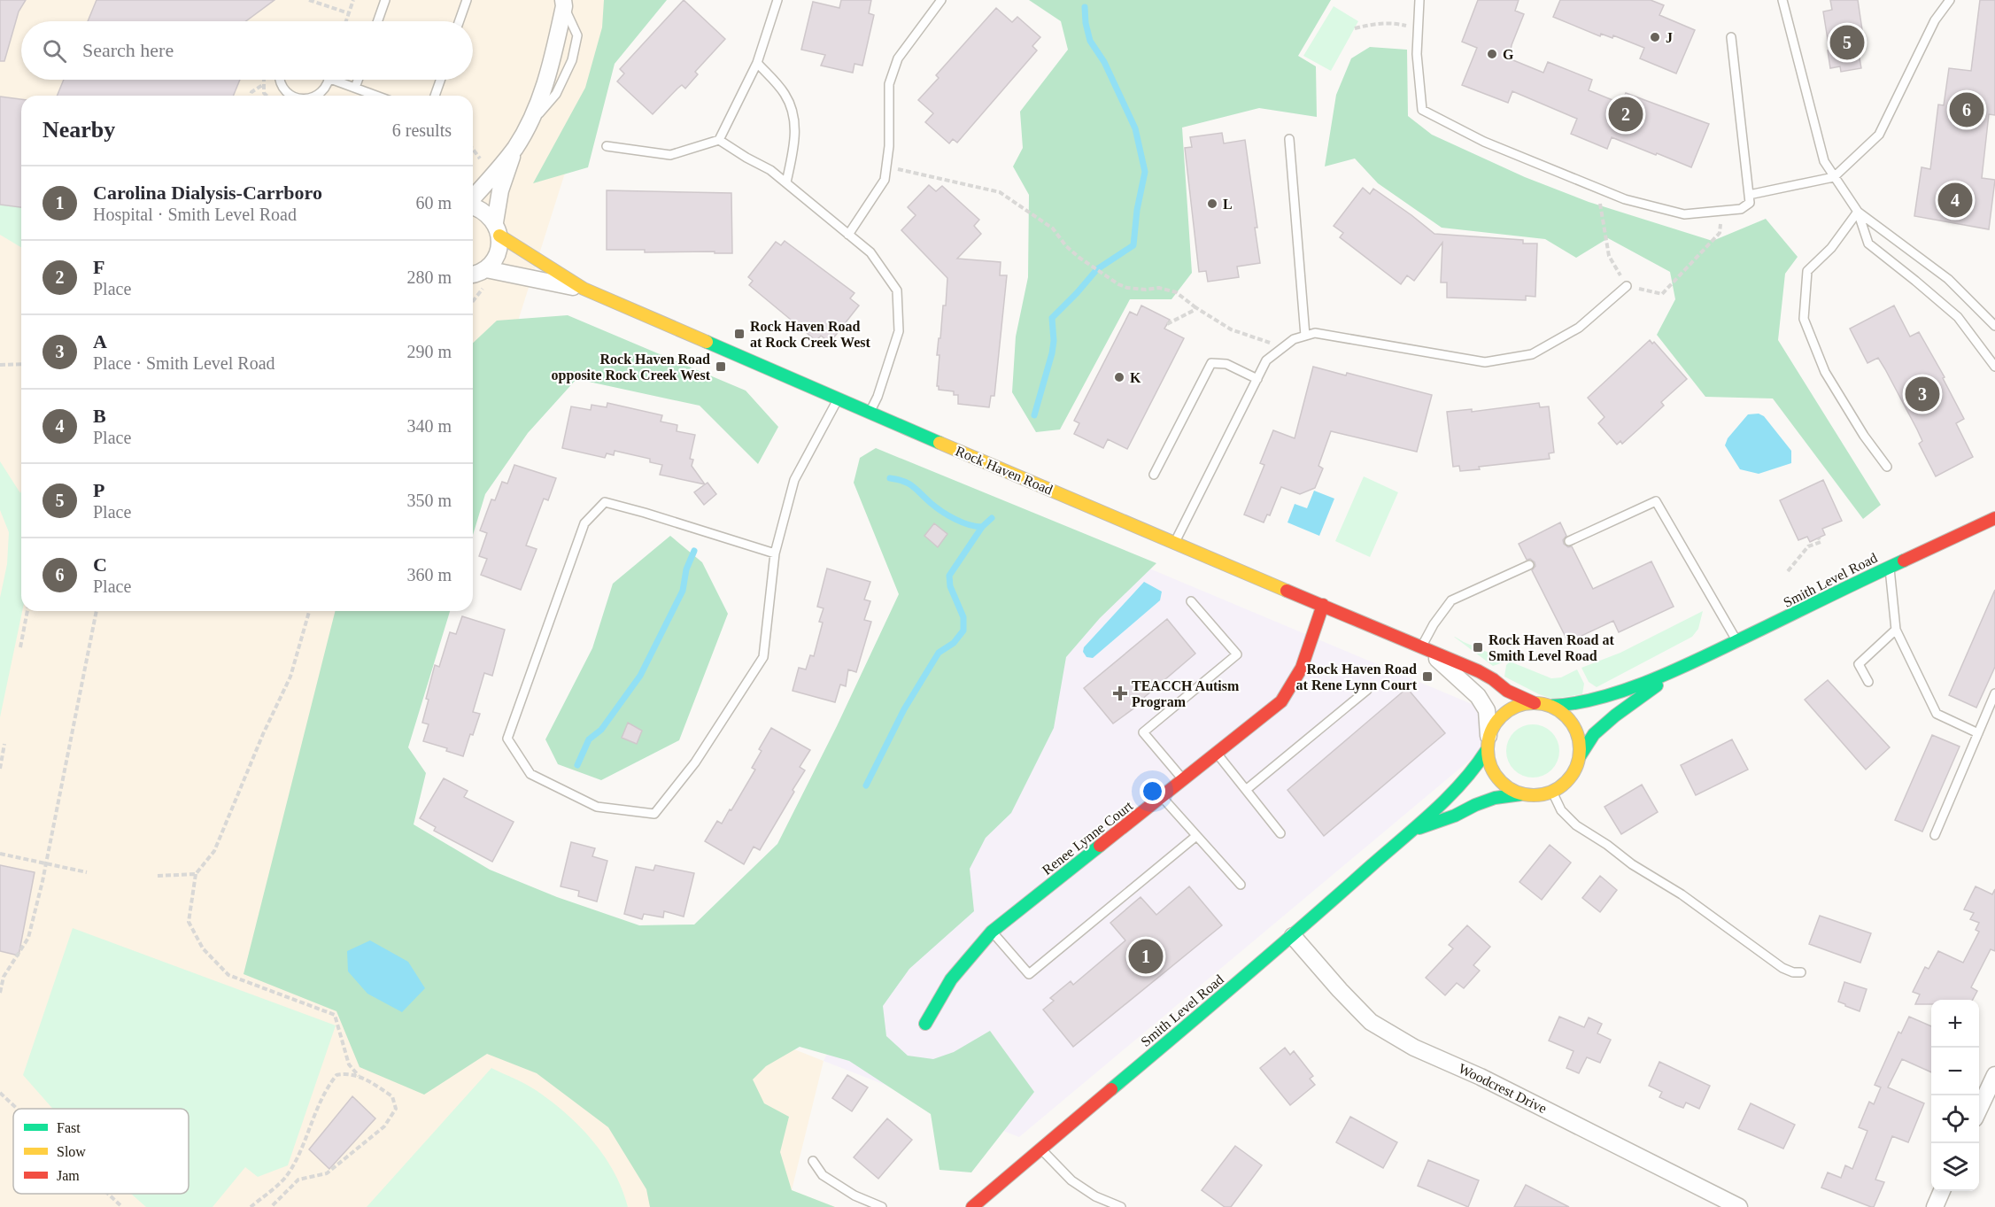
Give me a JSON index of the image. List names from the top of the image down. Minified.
{"streets":{"street":["Rock Haven Road","Smith Level Road","Renee Lynne Court","Woodcrest Drive"]},"crossings":[["Rock Haven Road","Smith Level Road"],["Rock Haven Road","Renee Lynne Court"],["Smith Level Road","Woodcrest Drive"]],"places":{"other":["J","G","L","K"],"transit":["Rock Haven Road at Rock Creek West","Rock Haven Road opposite Rock Creek West","Rock Haven Road at Smith Level Road","Rock Haven Road at Rene Lynn Court"],"health":["TEACCH Autism Program"]},"legend":["Fast","Slow","Jam"],"page":{"search":"Search here","pins":["5","6","2","4","3","1"],"heading":["Nearby","6 results"],"list":[{"mark":"1","name":"Carolina Dialysis-Carrboro","note":"Hospital · Smith Level Road","value":"60 m"},{"mark":"2","name":"F","note":"Place","value":"280 m"},{"mark":"3","name":"A","note":"Place · Smith Level Road","value":"290 m"},{"mark":"4","name":"B","note":"Place","value":"340 m"},{"mark":"5","name":"P","note":"Place","value":"350 m"},{"mark":"6","name":"C","note":"Place","value":"360 m"}],"map_buttons":["+","−"]}}
